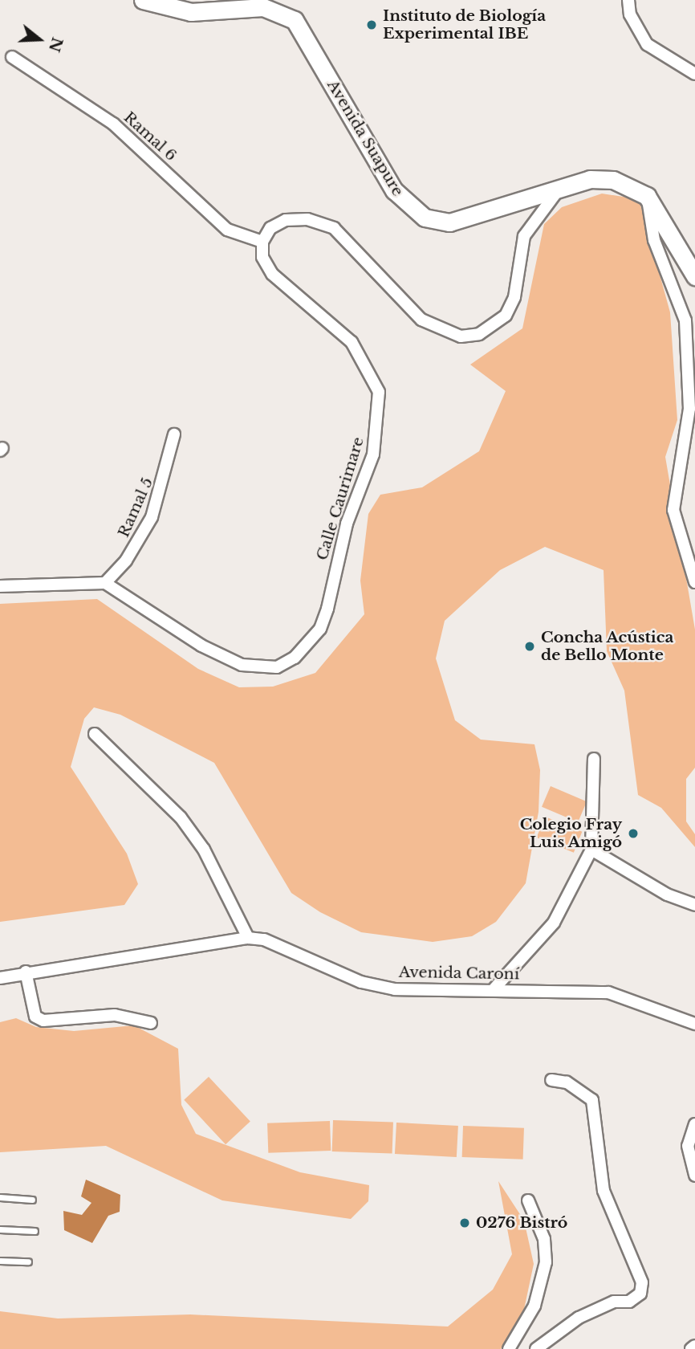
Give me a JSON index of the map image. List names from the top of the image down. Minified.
{"streets":{"street":["Ramal 6","Avenida Suapure","Calle Caurimare","Ramal 5","Avenida Caroní"]},"crossings":[["Ramal 6","Calle Caurimare"],["Calle Caurimare","Ramal 5"]],"places":["Instituto de Biología Experimental IBE","Concha Acústica de Bello Monte","Colegio Fray Luis Amigó","0276 Bistró"],"north":"right"}
